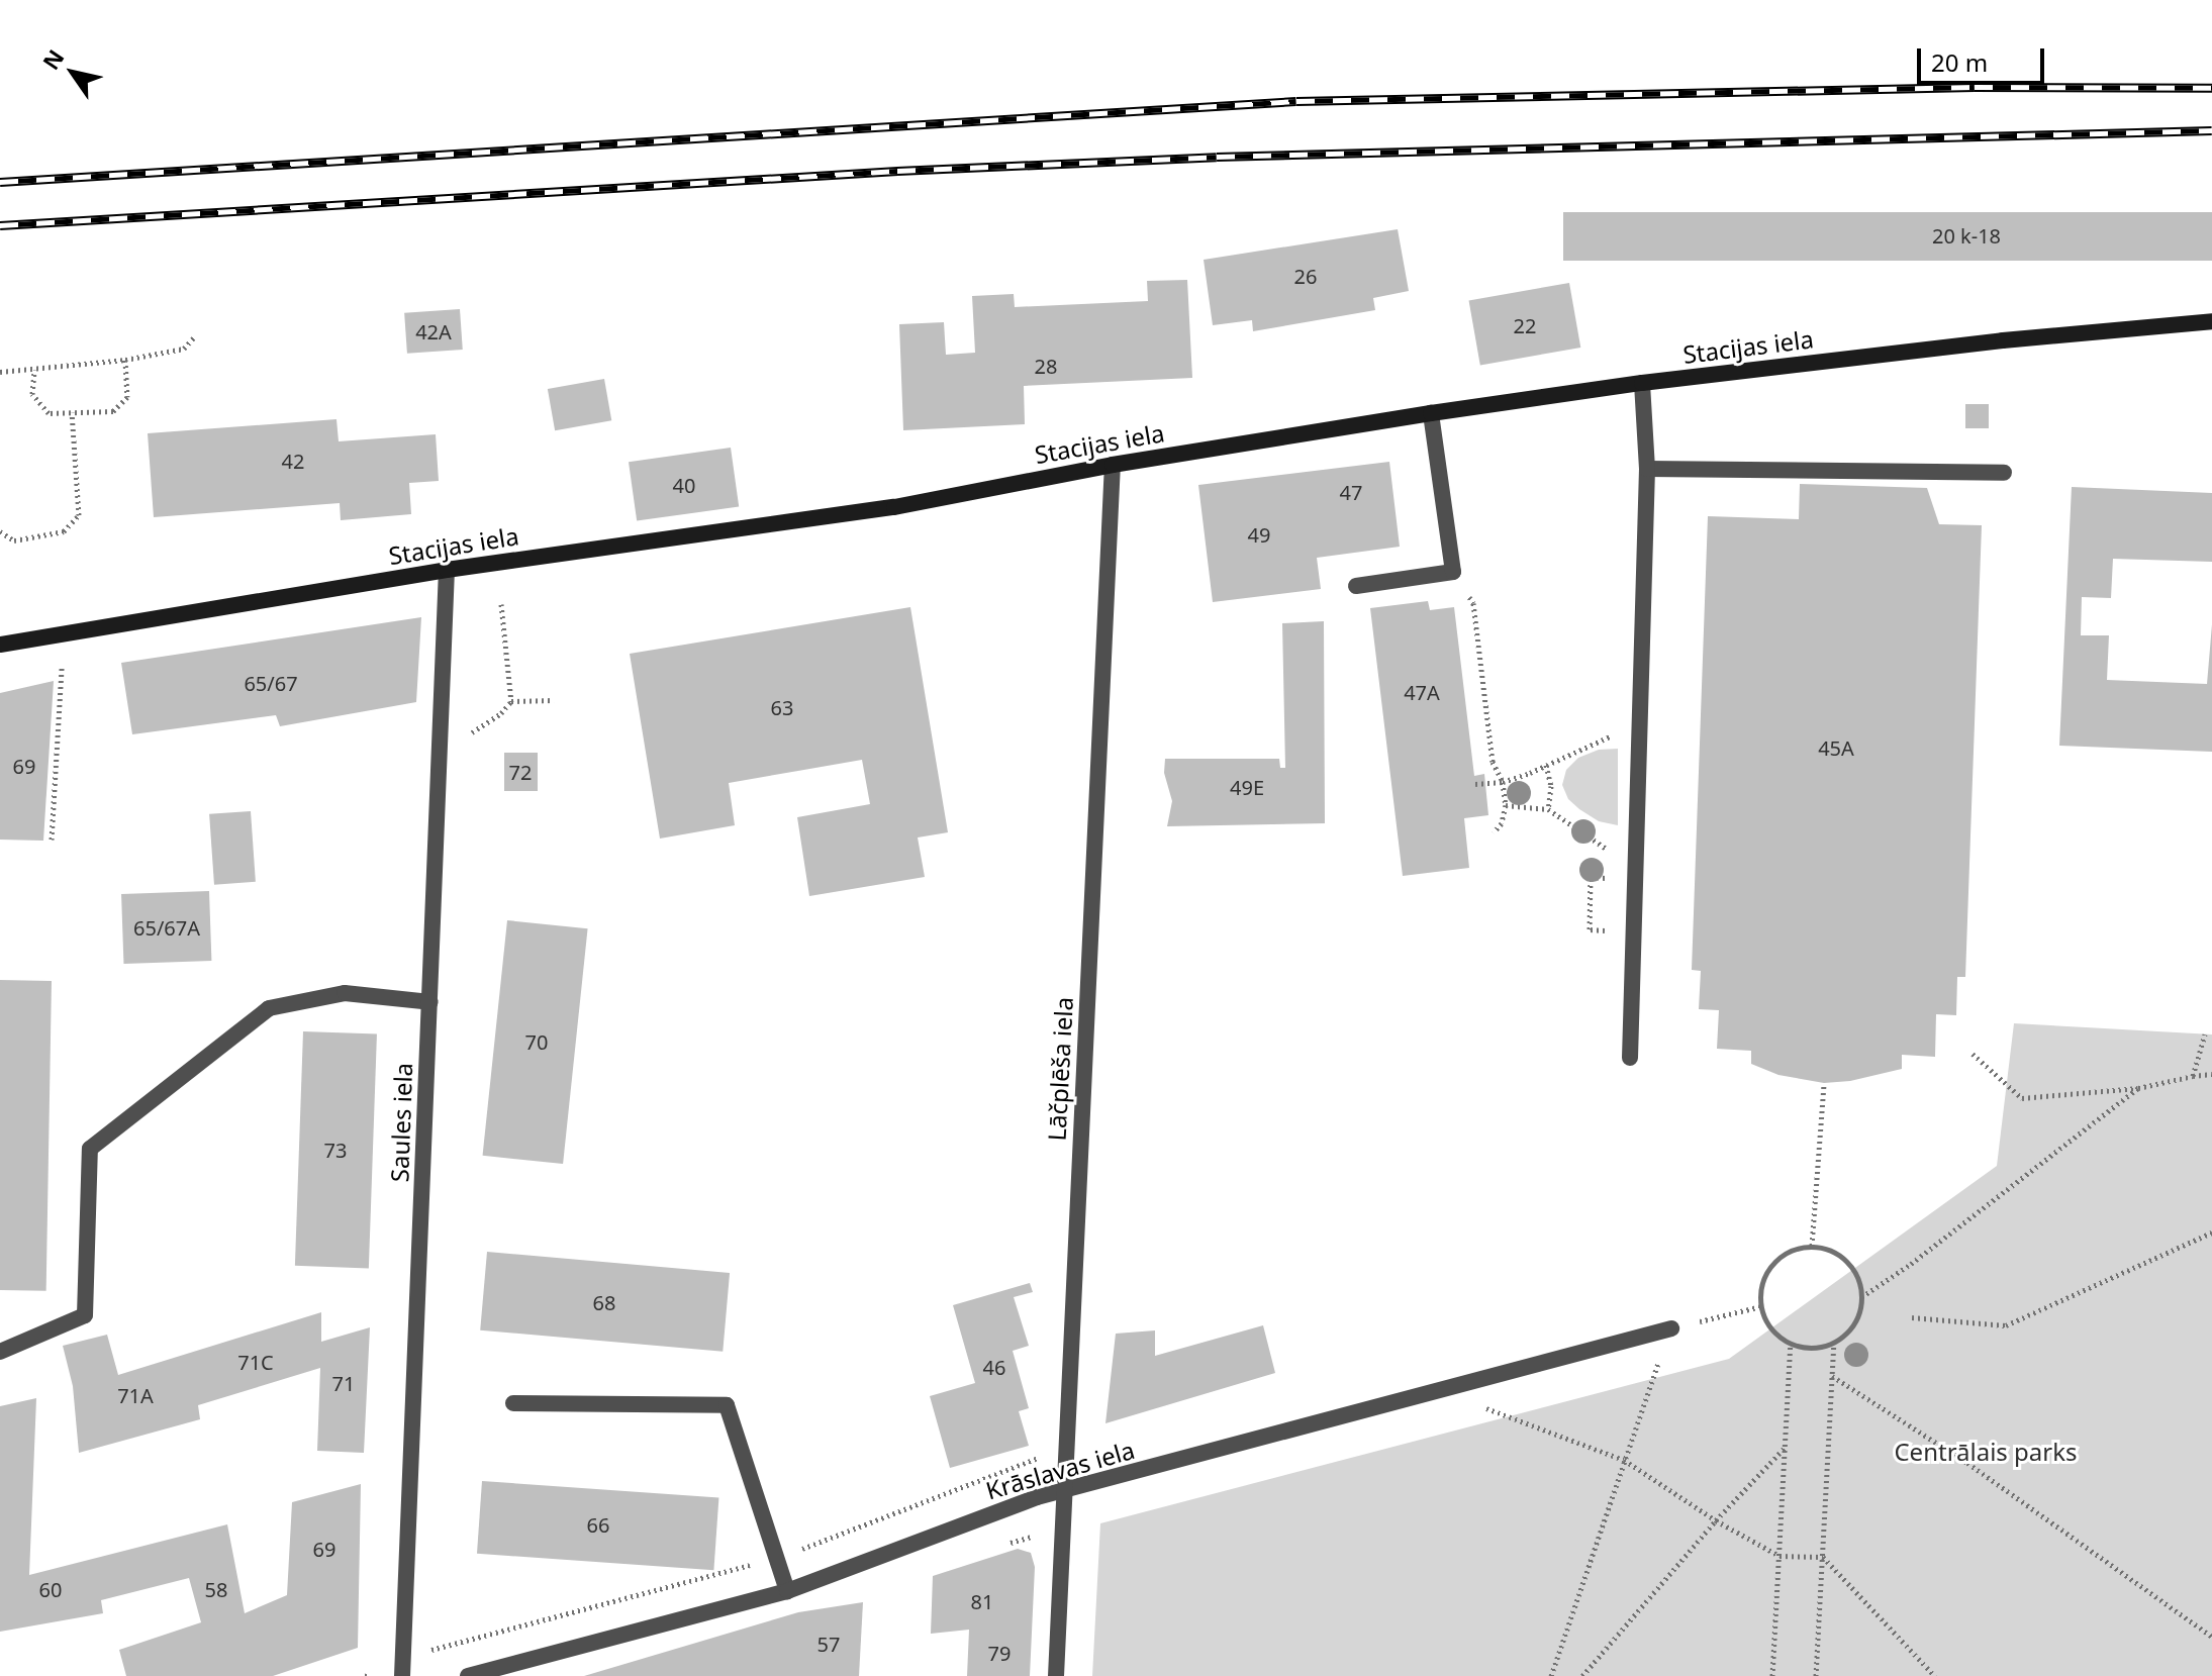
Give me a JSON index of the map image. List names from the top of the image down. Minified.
{"streets":{"street":["Stacijas iela","Lāčplēša iela","Saules iela","Krāslavas iela"]},"crossings":[["Stacijas iela","Lāčplēša iela"],["Stacijas iela","Saules iela"],["Lāčplēša iela","Krāslavas iela"]],"parks":["Centrālais parks"],"house_numbers":["20 k-18","26","22","42A","28","42","40","47","49","65/67","47A","63","45A","69","72","49E","65/67A","70","73","68","71C","46","71","71A","66","69","60","58","81","57","79"],"scale_bar":"20 m","north":"top left"}
